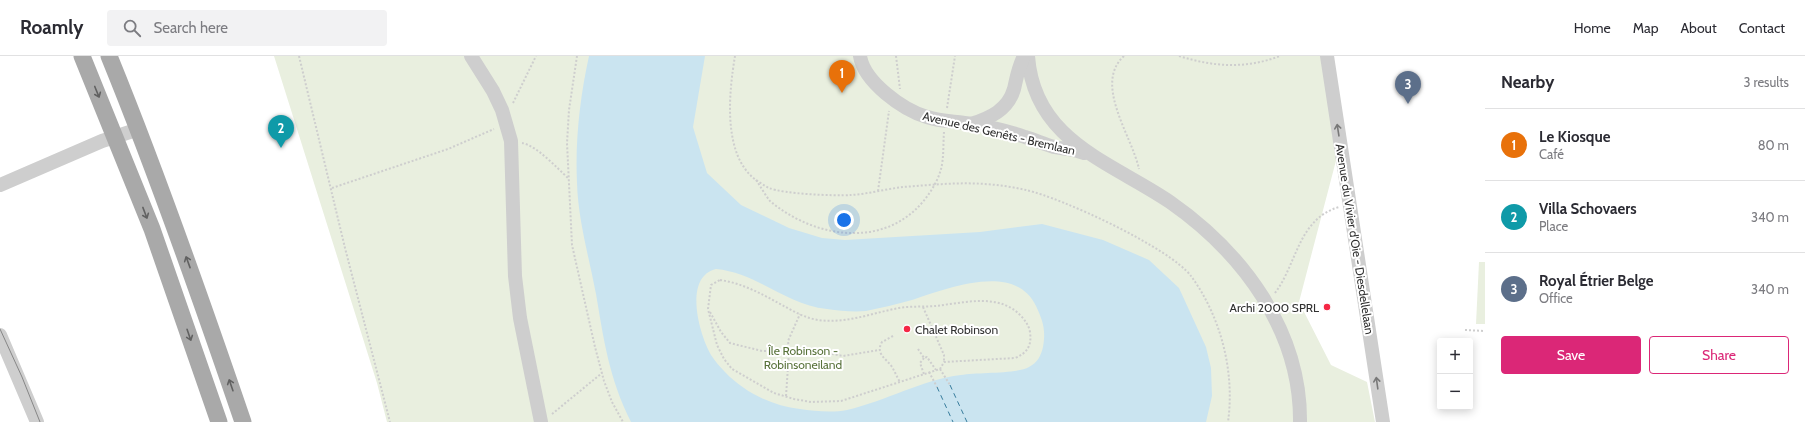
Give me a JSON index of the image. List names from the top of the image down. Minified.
{"streets":{"street":["Avenue des Genêts - Bremlaan","Avenue du Vivier d'Oie - Diesdellelaan"]},"parks":["Île Robinson - Robinsoneiland"],"places":["Archi 2000 SPRL","Chalet Robinson"],"page":{"header":"Roamly","search":"Search here","nav":["Home","Map","About","Contact"],"heading":["Nearby","3 results"],"pins":["1","3","2"],"list":[{"mark":"1","name":"Le Kiosque","note":"Café","value":"80 m"},{"mark":"2","name":"Villa Schovaers","note":"Place","value":"340 m"},{"mark":"3","name":"Royal Étrier Belge","note":"Office","value":"340 m"}],"buttons":["Save","Share"],"map_buttons":["+","−"]}}
